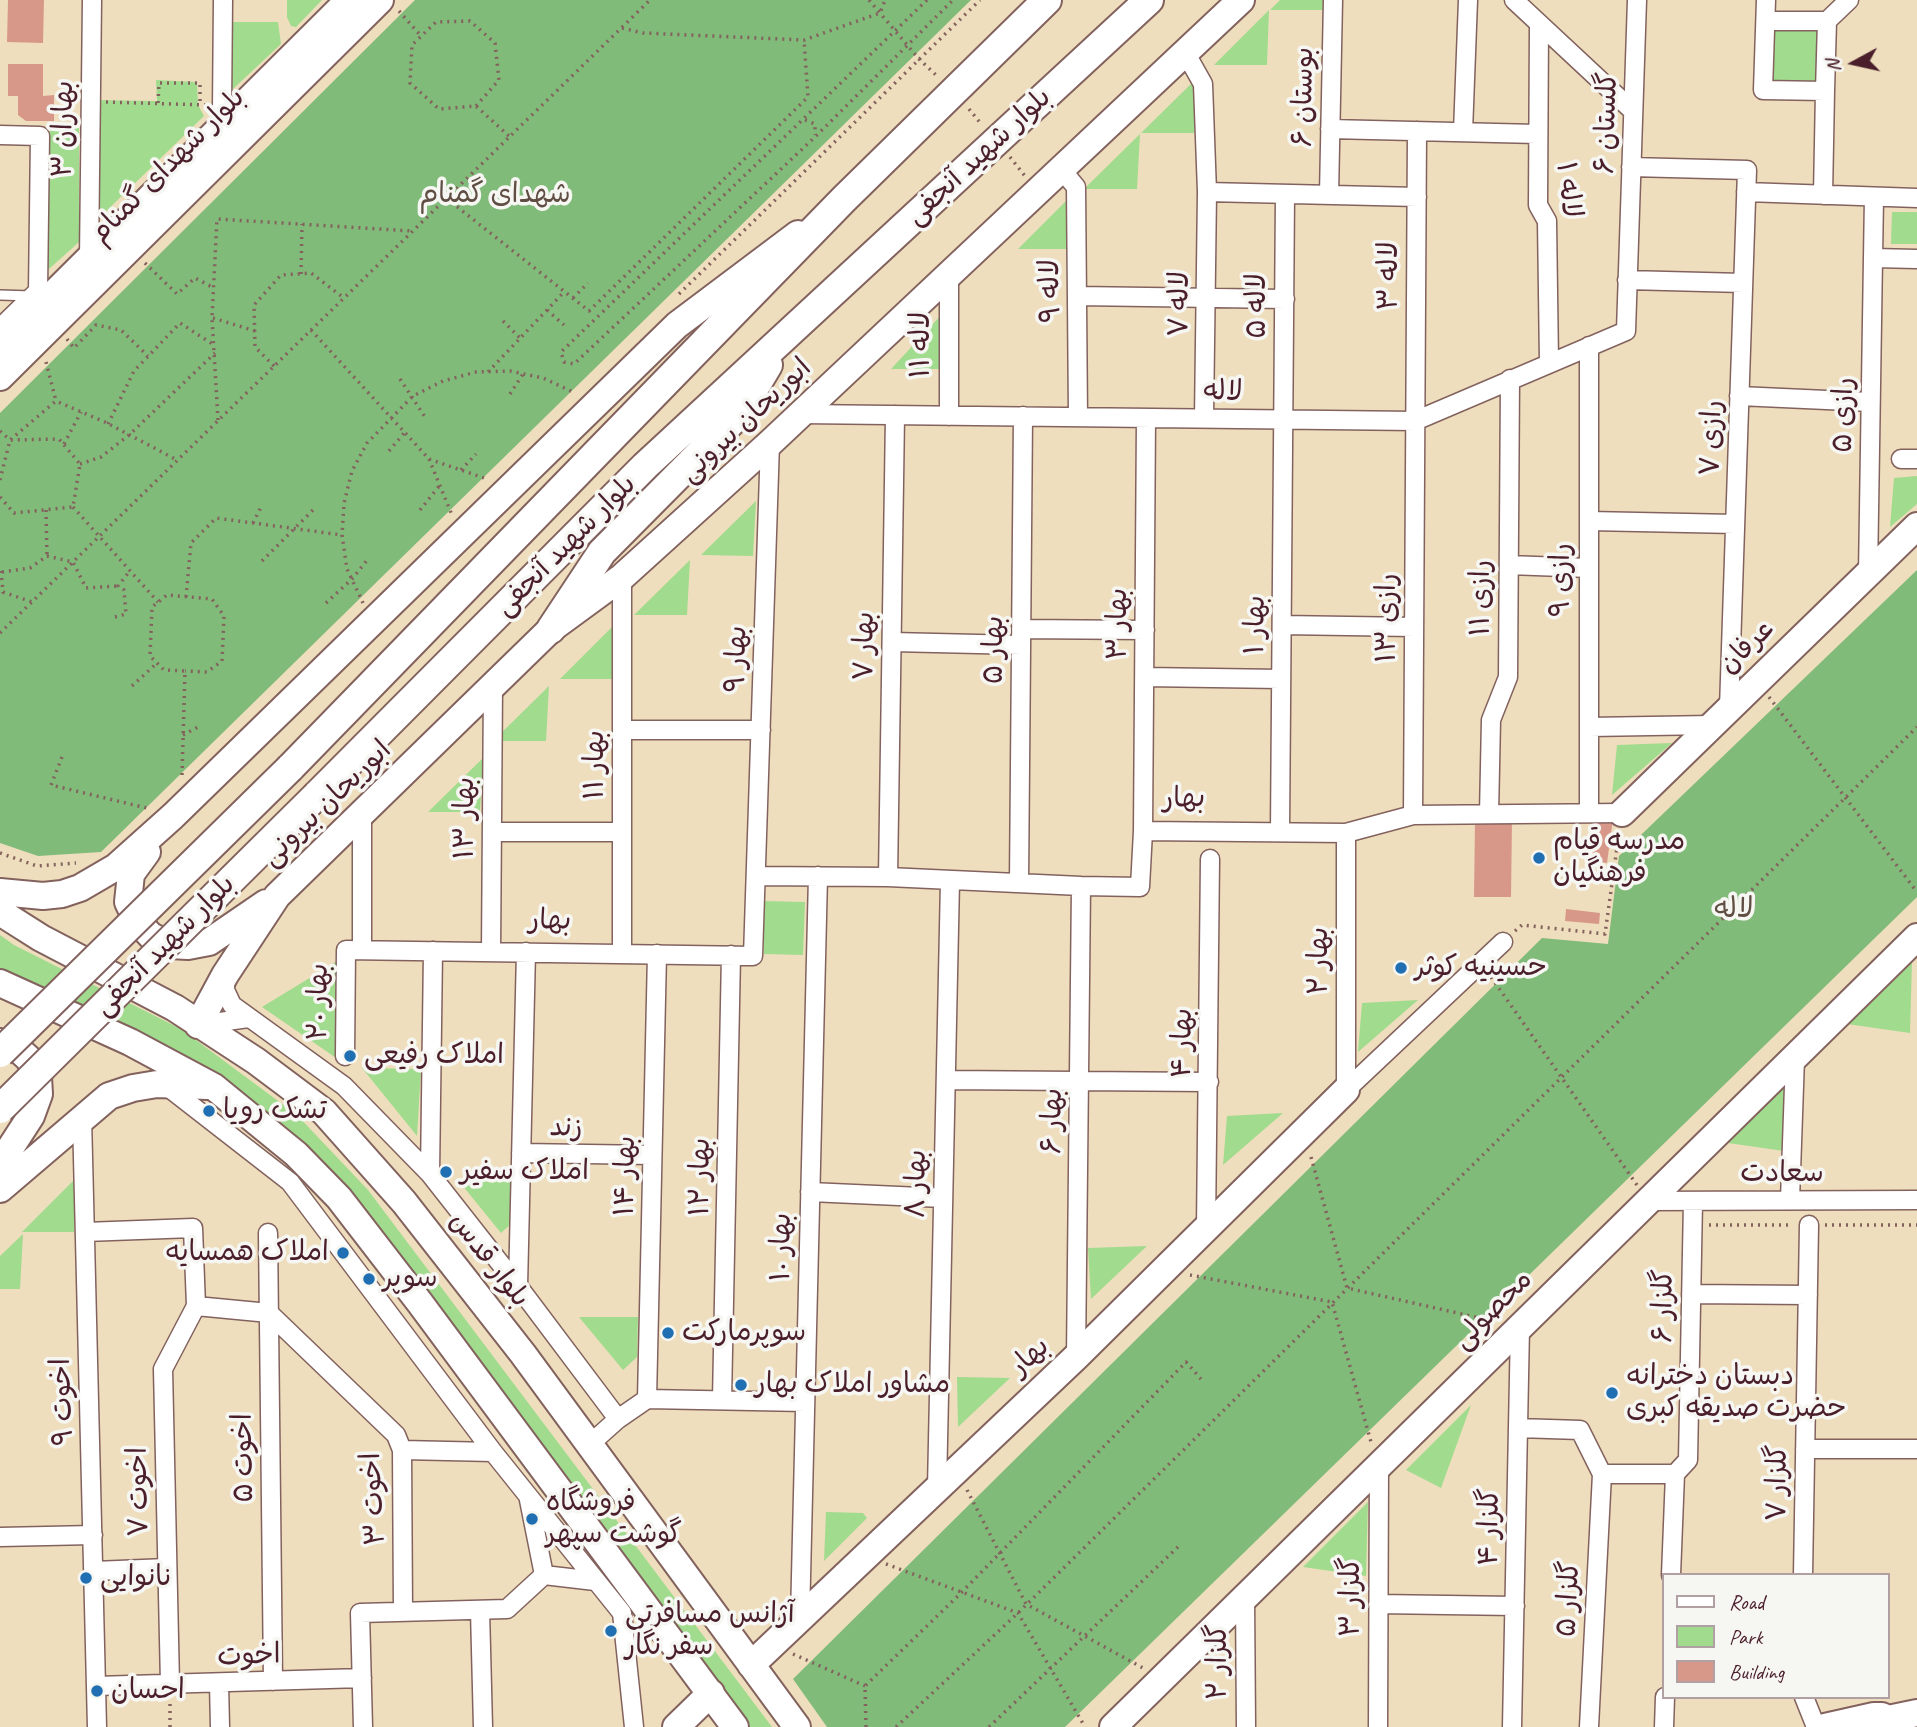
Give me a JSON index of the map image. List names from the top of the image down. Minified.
{"streets":{"main road":["بلوار شهید آنجفی","بلوار شهدای گمنام","ابوریحان بیرونی","عرفان","بهار","بلوار قدس","محصولی"],"street":["بوستان ۶","گلستان ۶","بهاران ۳","لاله ۱","لاله ۳","لاله ۹","لاله ۷","لاله ۵","لاله ۱۱","لاله","رازی ۵","رازی ۷","رازی ۹","رازی ۱۱","رازی ۱۳","بهار ۳","بهار ۱","بهار ۷","بهار ۵","بهار ۹","بهار ۱۱","بهار ۱۳","بهار ۲","بهار ۲۰","بهار ۴","بهار ۶","زند","سعادت","بهار ۱۴","بهار ۱۲","بهار ۸","بهار ۱۰","گلزار ۶","اخوت ۹","اخوت ۵","گلزار ۷","اخوت ۷","اخوت ۳","گلزار ۴","گلزار ۳","گلزار ۵","اخوت","گلزار ۲"]},"crossings":[["گلستان ۶","لاله"],["گلستان ۶","رازی ۷"],["بهاران ۳","بلوار شهدای گمنام"],["لاله ۱","لاله"],["لاله ۳","لاله"],["لاله ۳","رازی ۱۳"],["لاله ۹","لاله"],["لاله ۹","ابوریحان بیرونی"],["لاله ۷","لاله"],["لاله ۷","ابوریحان بیرونی"],["لاله ۵","لاله"],["لاله ۵","بهار ۱"],["لاله ۱۱","لاله"],["لاله ۱۱","ابوریحان بیرونی"],["لاله","ابوریحان بیرونی"],["لاله","رازی ۹"],["لاله","رازی ۱۱"],["لاله","رازی ۱۳"],["لاله","بهار ۳"],["لاله","بهار ۱"],["لاله","بهار ۷"],["لاله","بهار ۵"],["رازی ۵","عرفان"],["ابوریحان بیرونی","بهار ۹"],["ابوریحان بیرونی","بهار ۱۱"],["ابوریحان بیرونی","بهار ۱۳"],["ابوریحان بیرونی","بهار ۲۰"],["ابوریحان بیرونی","بلوار قدس"],["رازی ۷","عرفان"],["رازی ۹","بهار"],["رازی ۱۱","بهار"],["رازی ۱۳","بهار"],["بهار ۳","بهار"],["بهار ۱","بهار"],["بهار ۷","بهار"],["عرفان","بهار"],["بهار ۵","بهار"],["بهار ۹","بهار"],["بهار ۱۱","بهار"],["بهار","بهار ۱۳"],["بهار","بهار ۲"],["بهار","بهار ۲۰"],["بهار","بهار ۴"],["بهار","بهار ۶"],["بهار","بهار ۱۴"],["بهار","بهار ۱۲"],["بهار","بهار ۸"],["بهار","بهار ۱۰"],["بهار","بلوار قدس"],["زند","بهار ۱۴"],["سعادت","گلزار ۶"],["سعادت","محصولی"],["محصولی","گلزار ۴"],["محصولی","گلزار ۳"],["محصولی","گلزار ۲"],["اخوت ۹","اخوت"],["اخوت ۵","اخوت ۳"],["اخوت ۵","اخوت"],["اخوت ۷","اخوت"]],"parks":["شهدای گمنام","لاله"],"places":["مدرسه قیام فرهنگیان","حسینیه کوثر","املاک رفیعی","تشک رویا","املاک سفیر","املاک همسایه","سوپر","سوپرمارکت","مشاور املاک بهار","دبستان دخترانه حضرت صدیقه کبری","فروشگاه گوشت سپهر","نانوایی","آژانس مسافرتی سفر نگار","احسان"],"legend":["Road","Park","Building"],"north":"left"}
